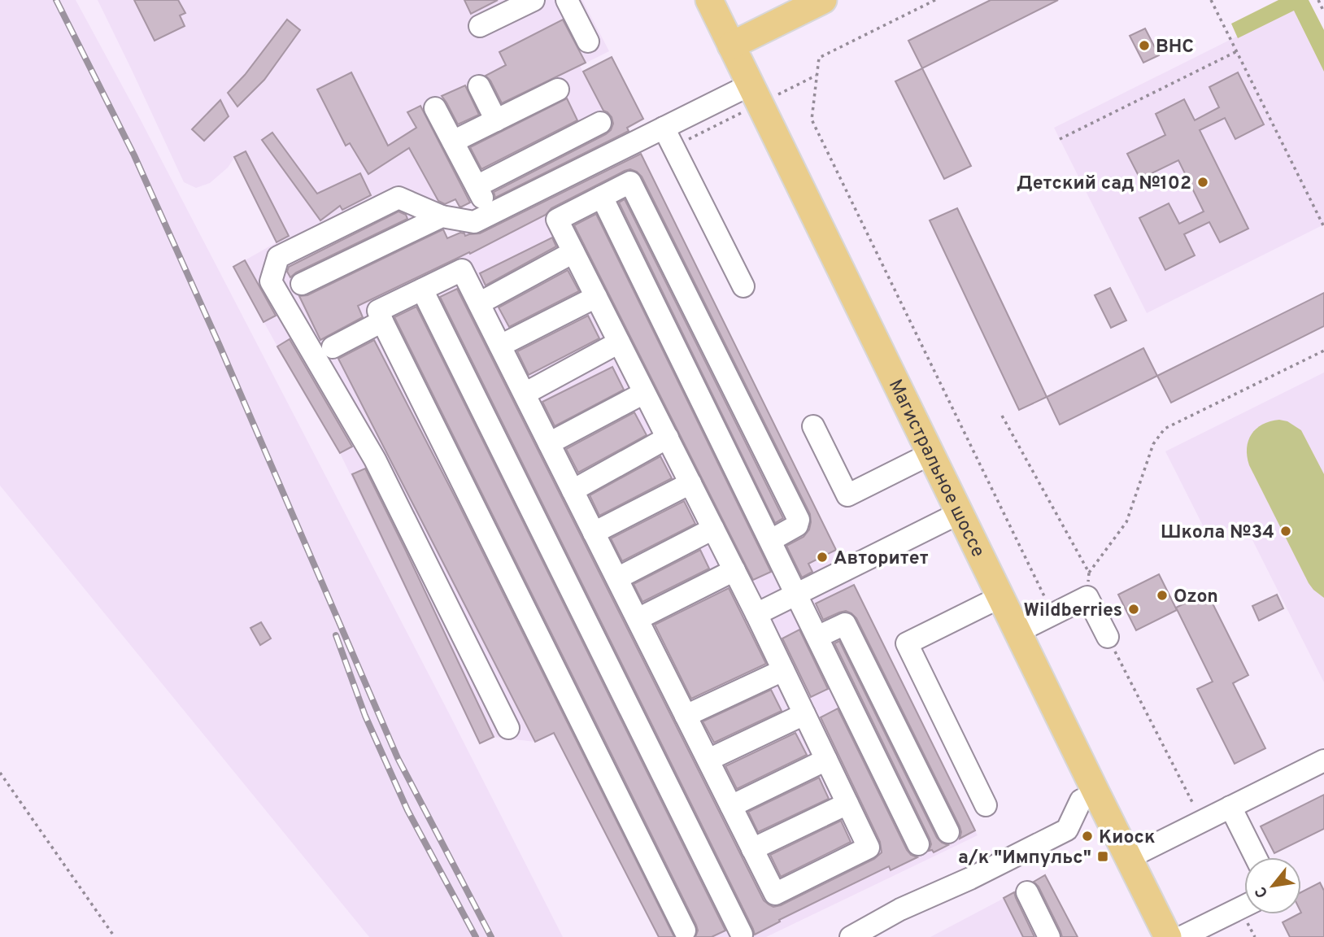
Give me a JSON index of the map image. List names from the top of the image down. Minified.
{"streets":{"main road":["Магистральное шоссе"]},"places":{"other":["ВНС","Детский сад №102","Школа №34","Авторитет","Ozon","Wildberries","Киоск"],"transit":["а/к \"Импульс\""]},"north":"bottom left"}
